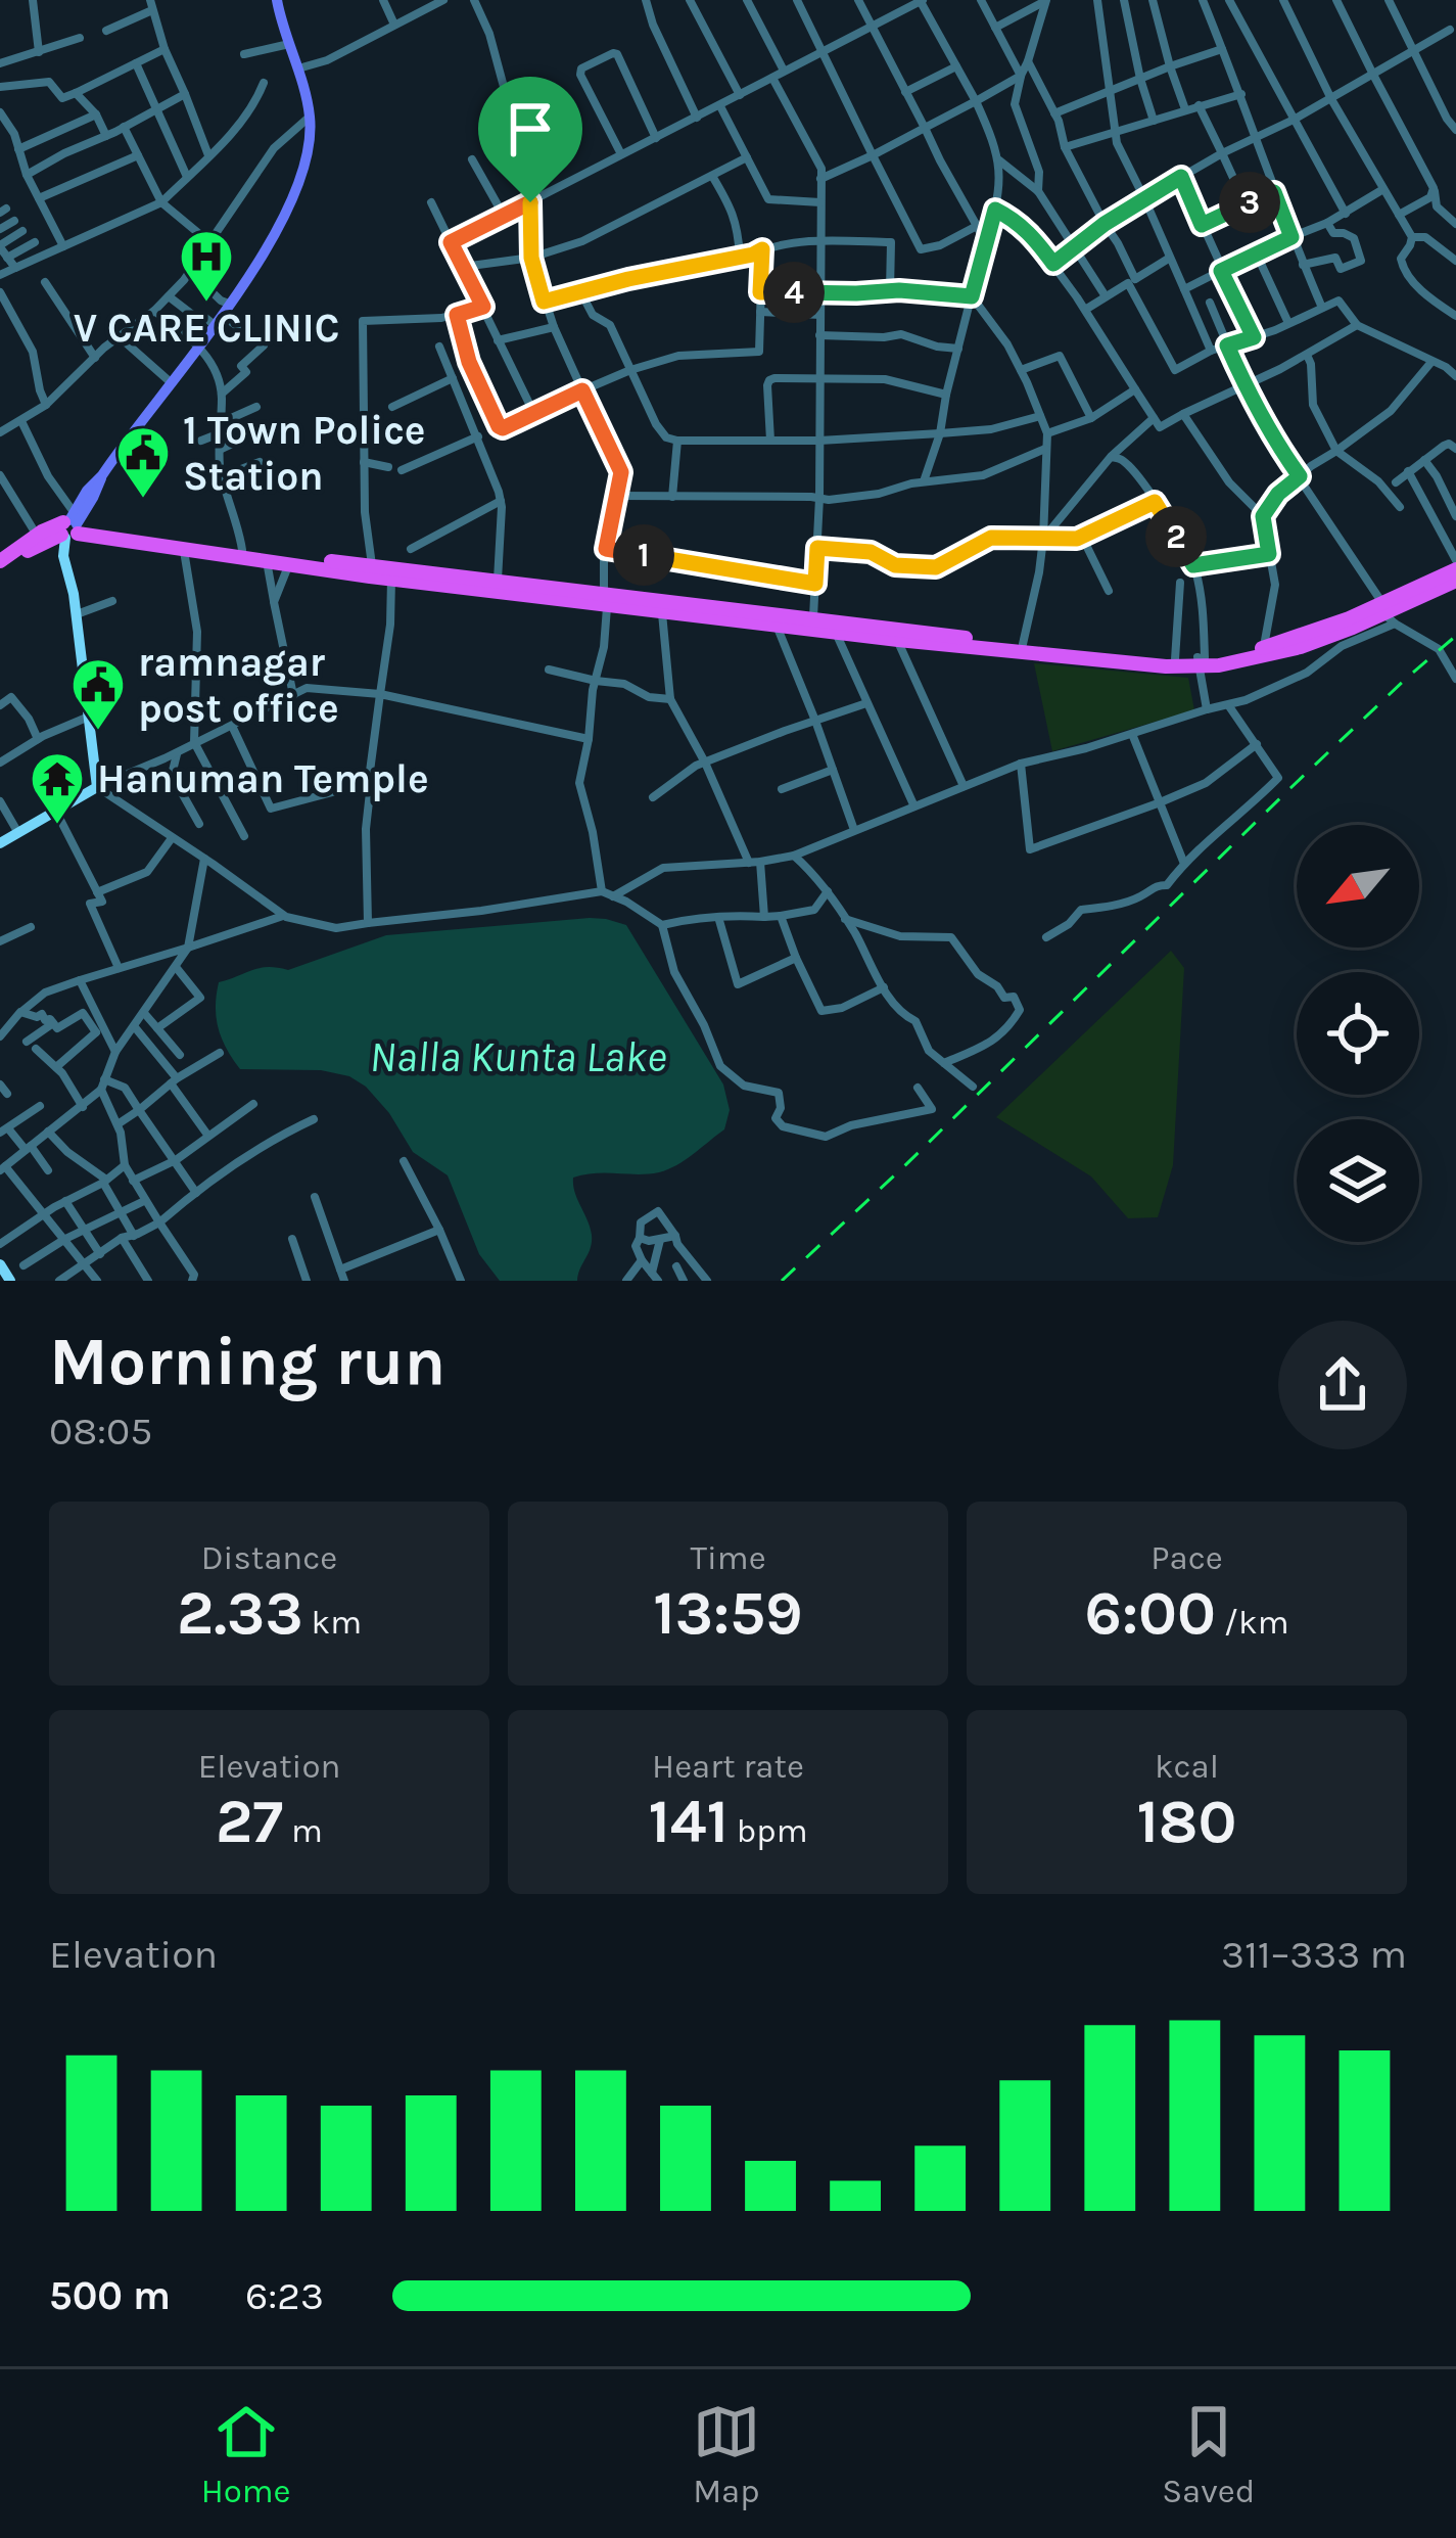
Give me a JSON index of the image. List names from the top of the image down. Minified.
{"water":["Nalla Kunta Lake"],"places":{"hospital":["V CARE CLINIC"],"public building":["1 Town Police Station","ramnagar post office"],"temple":["Hanuman Temple"]},"north":"bottom left","page":{"pins":["3","4","2","1"],"heading":["Morning run","08:05"],"stats":[["Distance","2.33 km"],["Time","13:59"],["Pace","6:00 /km"],["Elevation","27 m"],["Heart rate","141 bpm"],["kcal","180"]],"chart":["Elevation","311–333 m"],"list":[{"name":"500 m","note":"6:23"}],"tabs":["Home","Map","Saved"]}}
